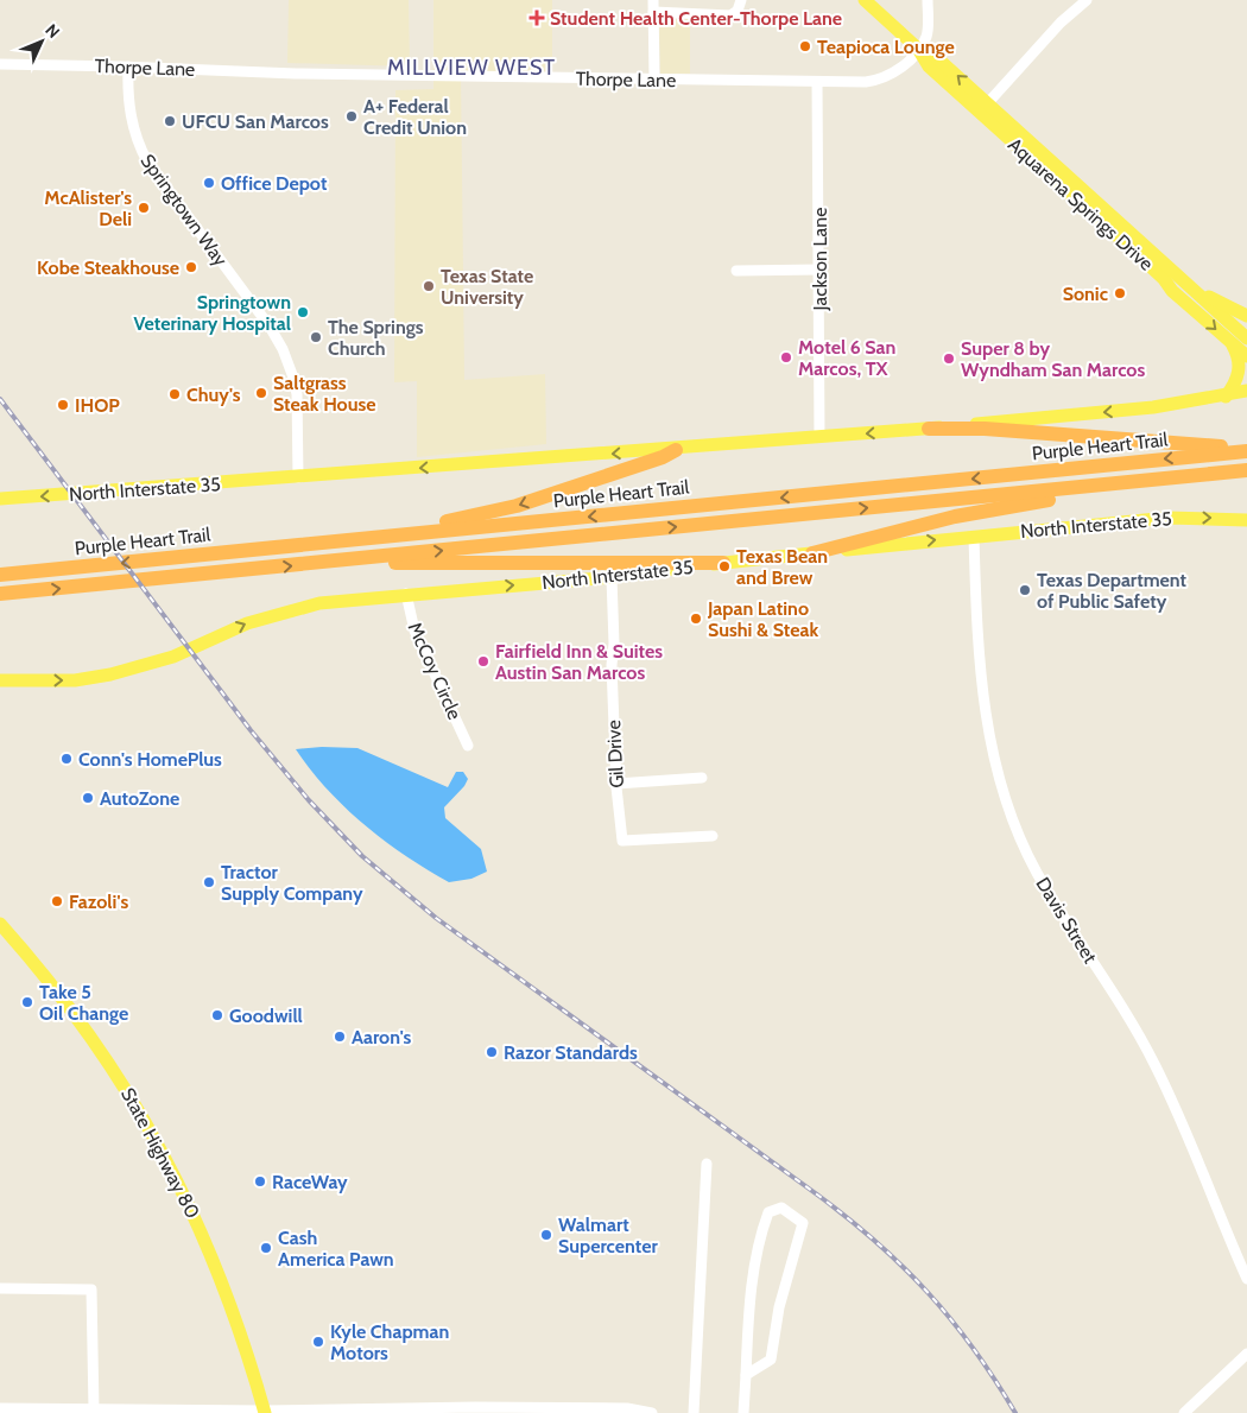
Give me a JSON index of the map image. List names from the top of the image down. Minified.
{"streets":{"highway":["Purple Heart Trail"],"main road":["Aquarena Springs Drive","North Interstate 35","State Highway 80"],"street":["Thorpe Lane","Springtown Way","Jackson Lane","McCoy Circle","Gil Drive","Davis Street"]},"crossings":[["Thorpe Lane","Aquarena Springs Drive"],["Thorpe Lane","Springtown Way"],["Thorpe Lane","Jackson Lane"],["Springtown Way","North Interstate 35"],["Jackson Lane","North Interstate 35"],["North Interstate 35","McCoy Circle"],["North Interstate 35","Gil Drive"],["North Interstate 35","Davis Street"]],"districts":["MILLVIEW WEST"],"places":{"health":["Student Health Center-Thorpe Lane"],"other":["Teapioca Lounge","A+ Federal Credit Union","UFCU San Marcos","Office Depot","McAlister's Deli","Kobe Steakhouse","Texas State University","Sonic","Springtown Veterinary Hospital","The Springs Church","Motel 6 San Marcos, TX","Super 8 by Wyndham San Marcos","Saltgrass Steak House","Chuy's","IHOP","Texas Bean and Brew","Texas Department of Public Safety","Japan Latino Sushi & Steak","Fairfield Inn & Suites Austin San Marcos","Conn's HomePlus","AutoZone","Tractor Supply Company","Fazoli's","Take 5 Oil Change","Goodwill","Aaron's","Razor Standards","RaceWay","Walmart Supercenter","Cash America Pawn","Kyle Chapman Motors"]},"north":"top right"}
